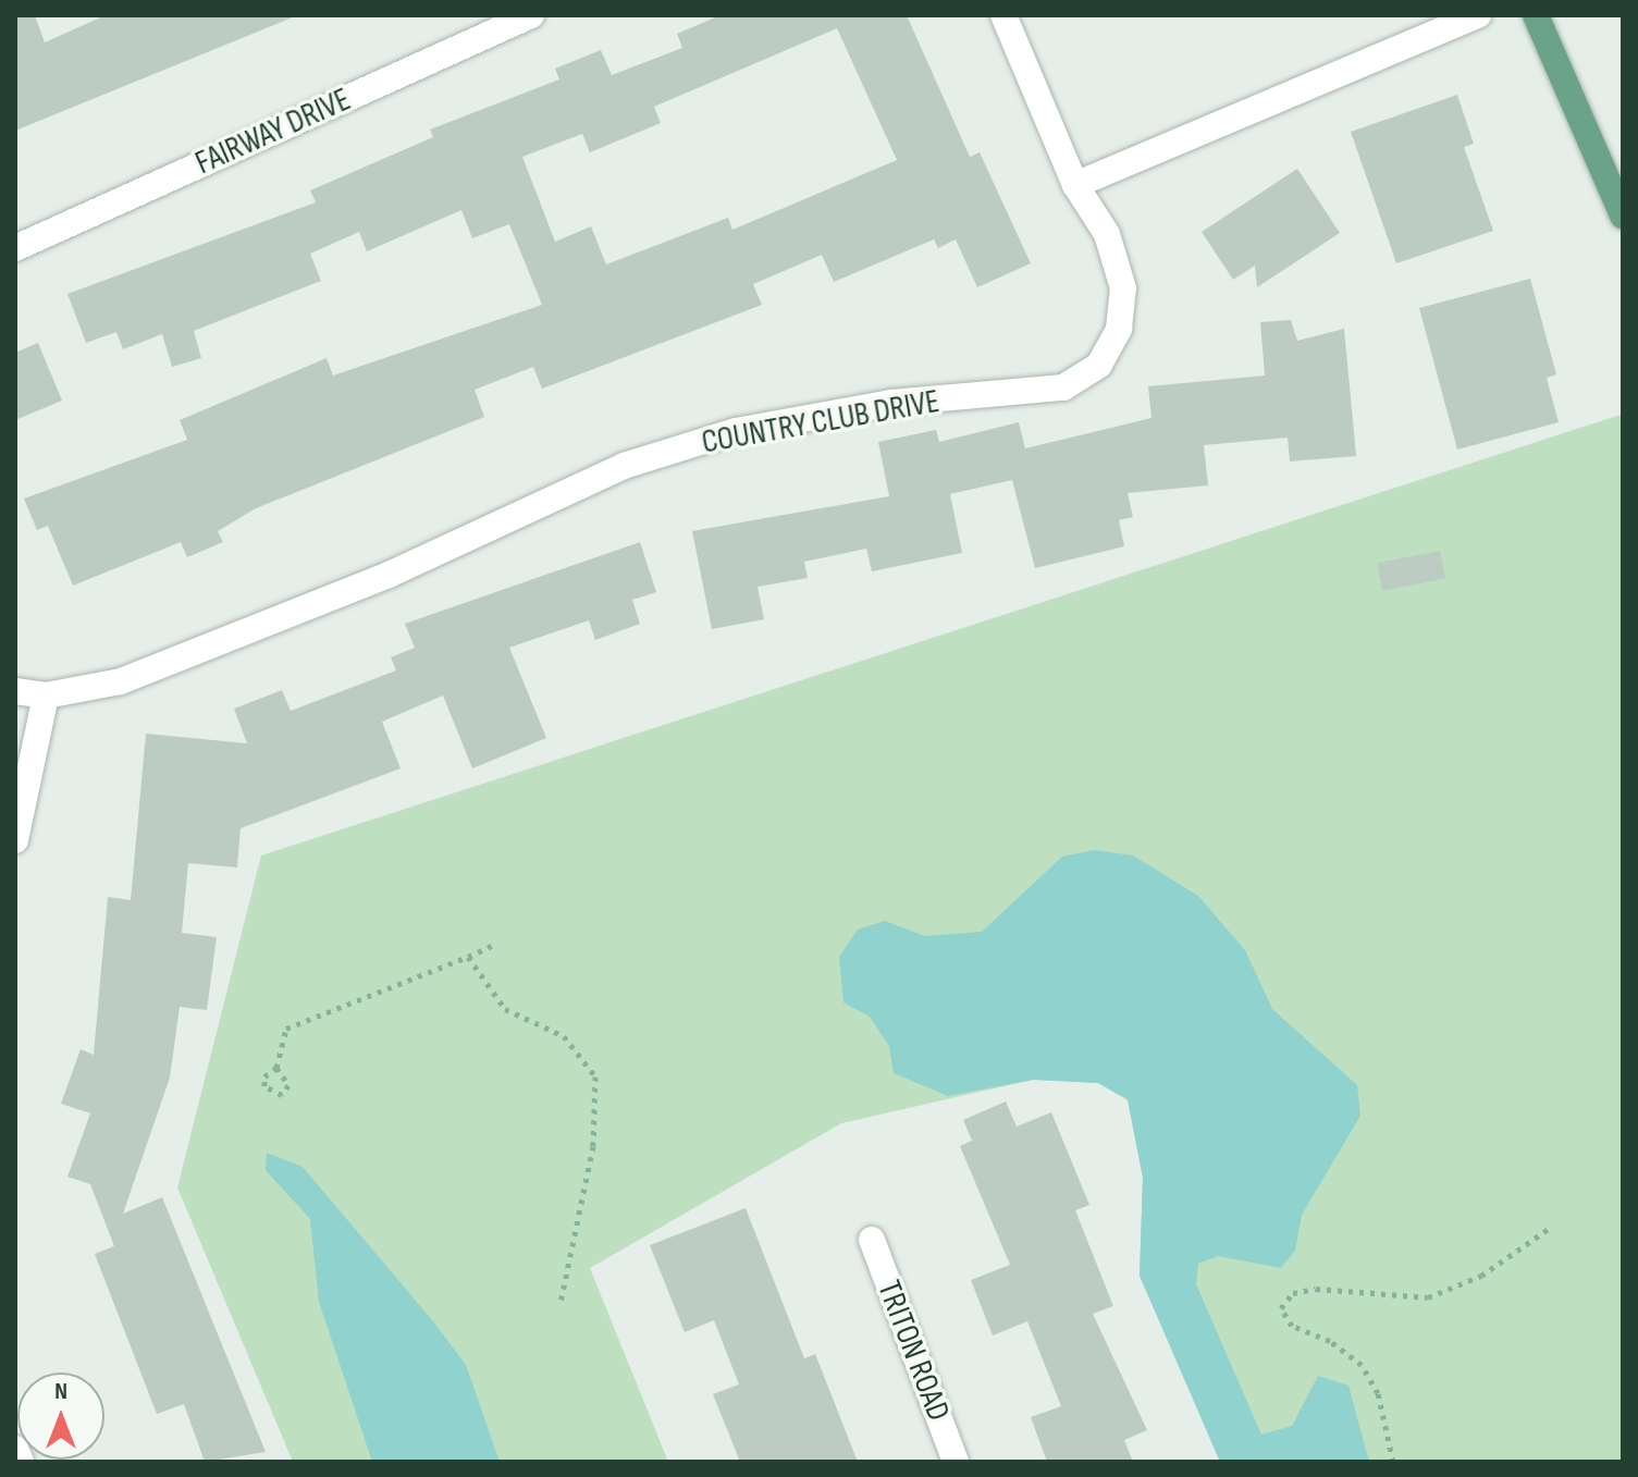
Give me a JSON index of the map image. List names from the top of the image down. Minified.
{"streets":{"street":["FAIRWAY DRIVE","COUNTRY CLUB DRIVE","TRITON ROAD"]},"north":"top"}
